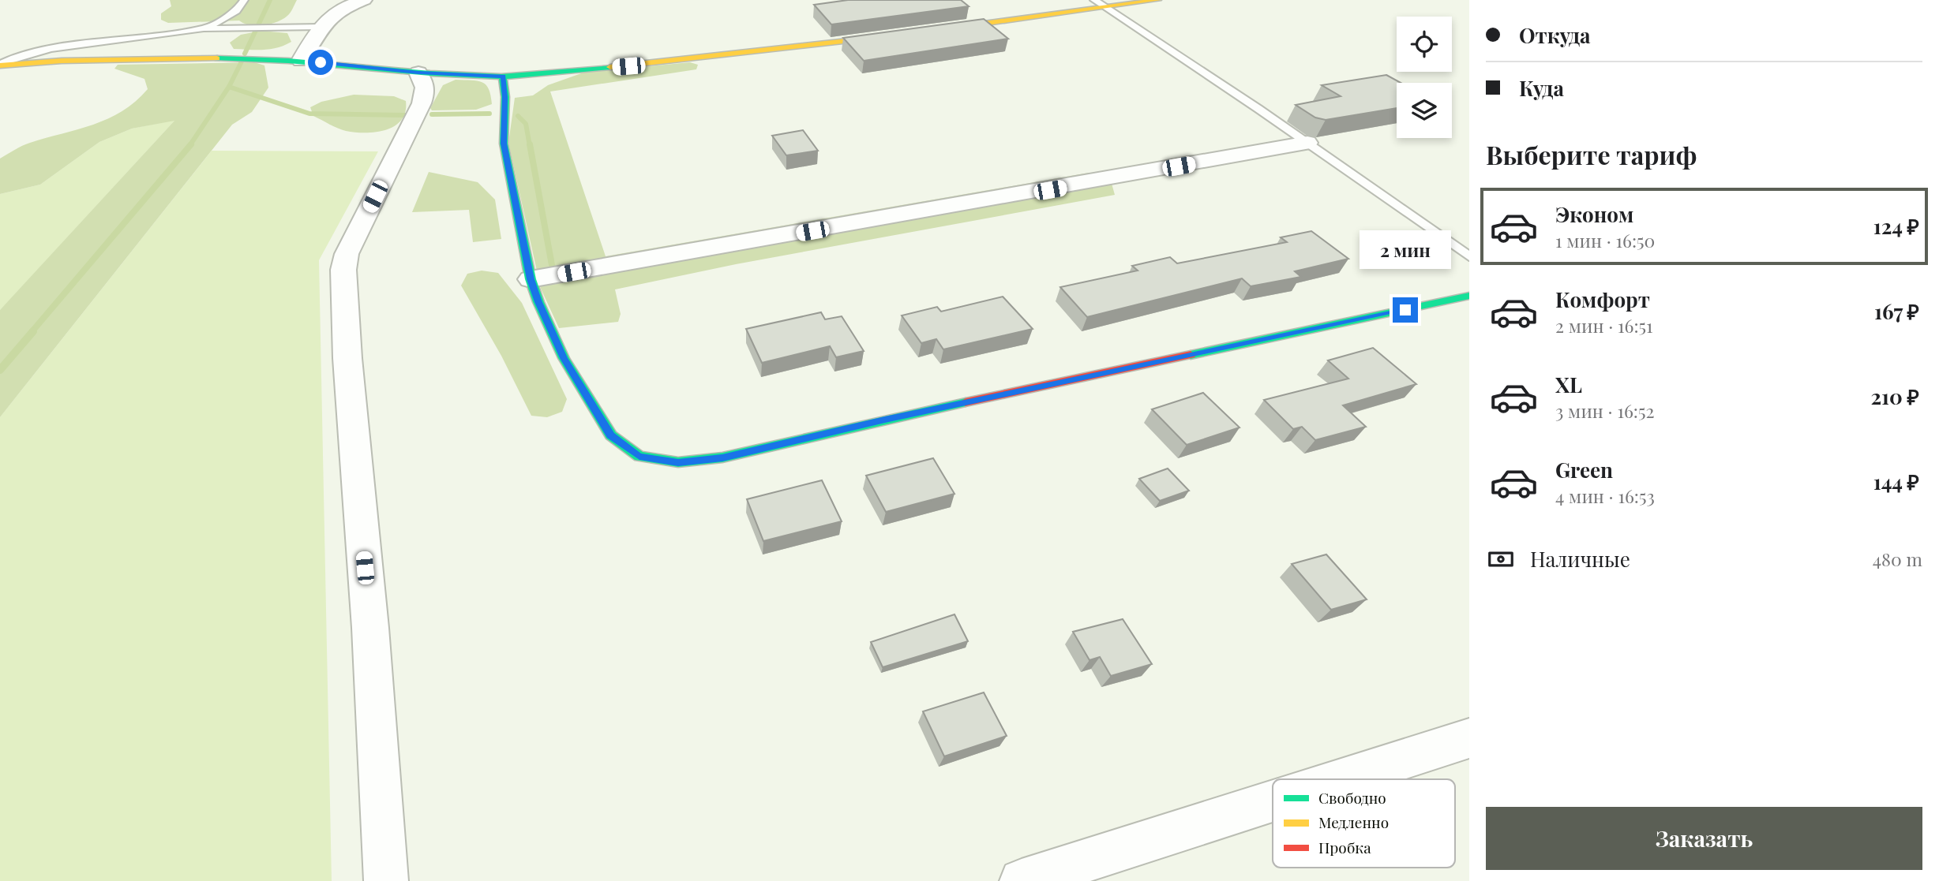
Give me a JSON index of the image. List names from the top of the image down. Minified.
{"legend":["Свободно","Медленно","Пробка"],"page":{"banner":["Откуда","Куда"],"heading":"Выберите тариф","list":[{"name":"Эконом","note":"1 мин · 16:50","value":"124 ₽"},{"name":"Комфорт","note":"2 мин · 16:51","value":"167 ₽"},{"name":"XL","note":"3 мин · 16:52","value":"210 ₽"},{"name":"Green","note":"4 мин · 16:53","value":"144 ₽"}],"bubble":"2 мин","pay":["Наличные","480 m"],"buttons":"Заказать"}}
